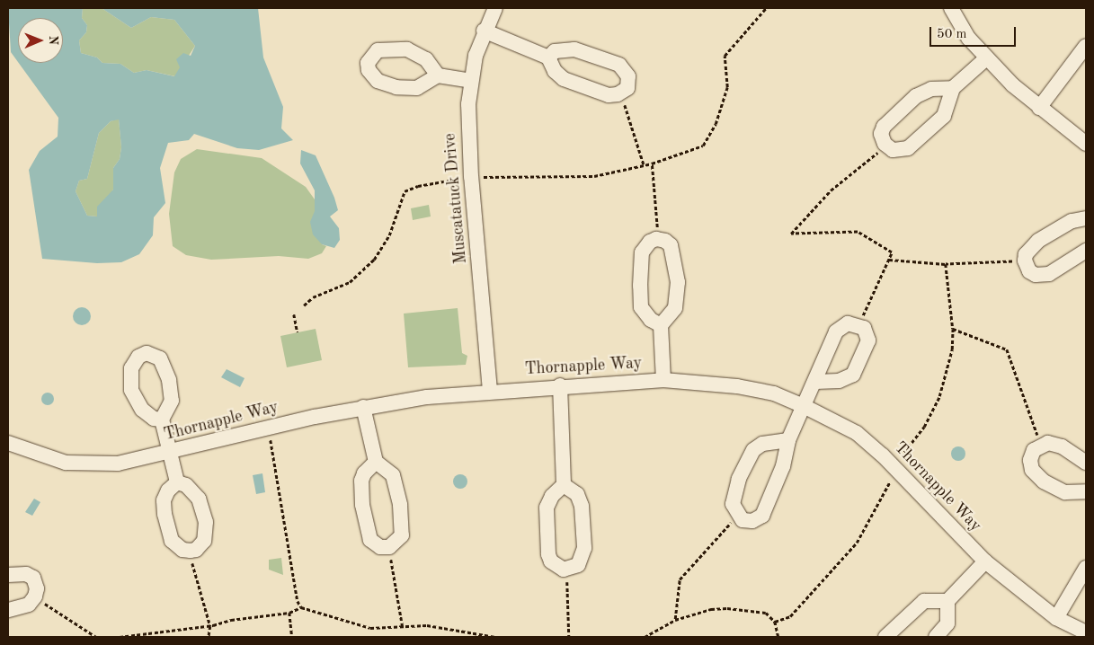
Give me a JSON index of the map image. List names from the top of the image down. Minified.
{"streets":{"street":["Muscatatuck Drive","Thornapple Way"]},"crossings":[["Muscatatuck Drive","Thornapple Way"]],"scale_bar":"50 m","north":"right"}
